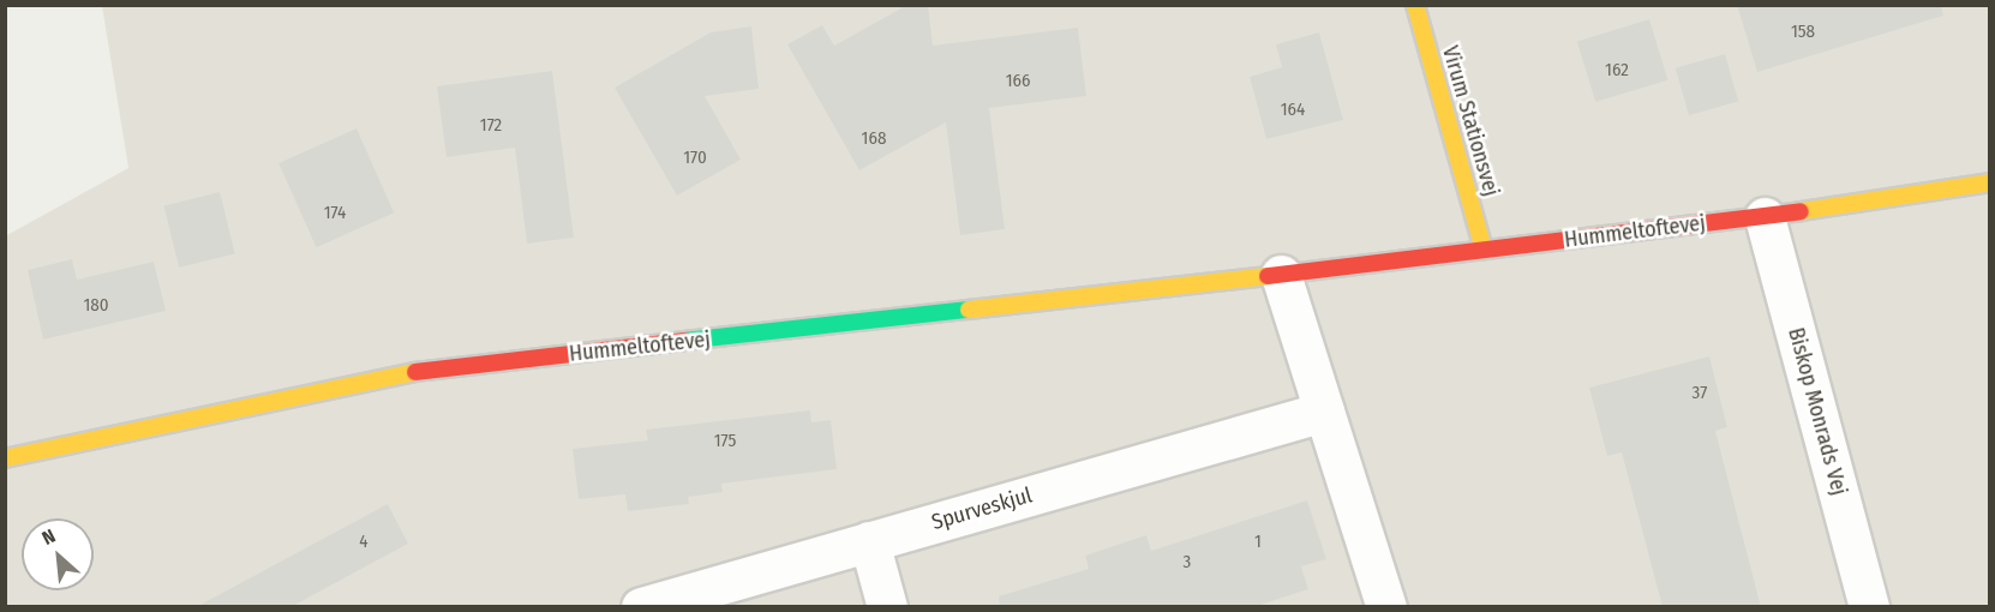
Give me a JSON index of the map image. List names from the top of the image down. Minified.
{"streets":{"street":["Virum Stationsvej","Hummeltoftevej","Biskop Monrads Vej","Spurveskjul"]},"crossings":[["Virum Stationsvej","Hummeltoftevej"],["Hummeltoftevej","Biskop Monrads Vej"]],"house_numbers":["158","162","166","164","172","168","170","174","180","37","175","4","1","3"],"north":"top left"}
